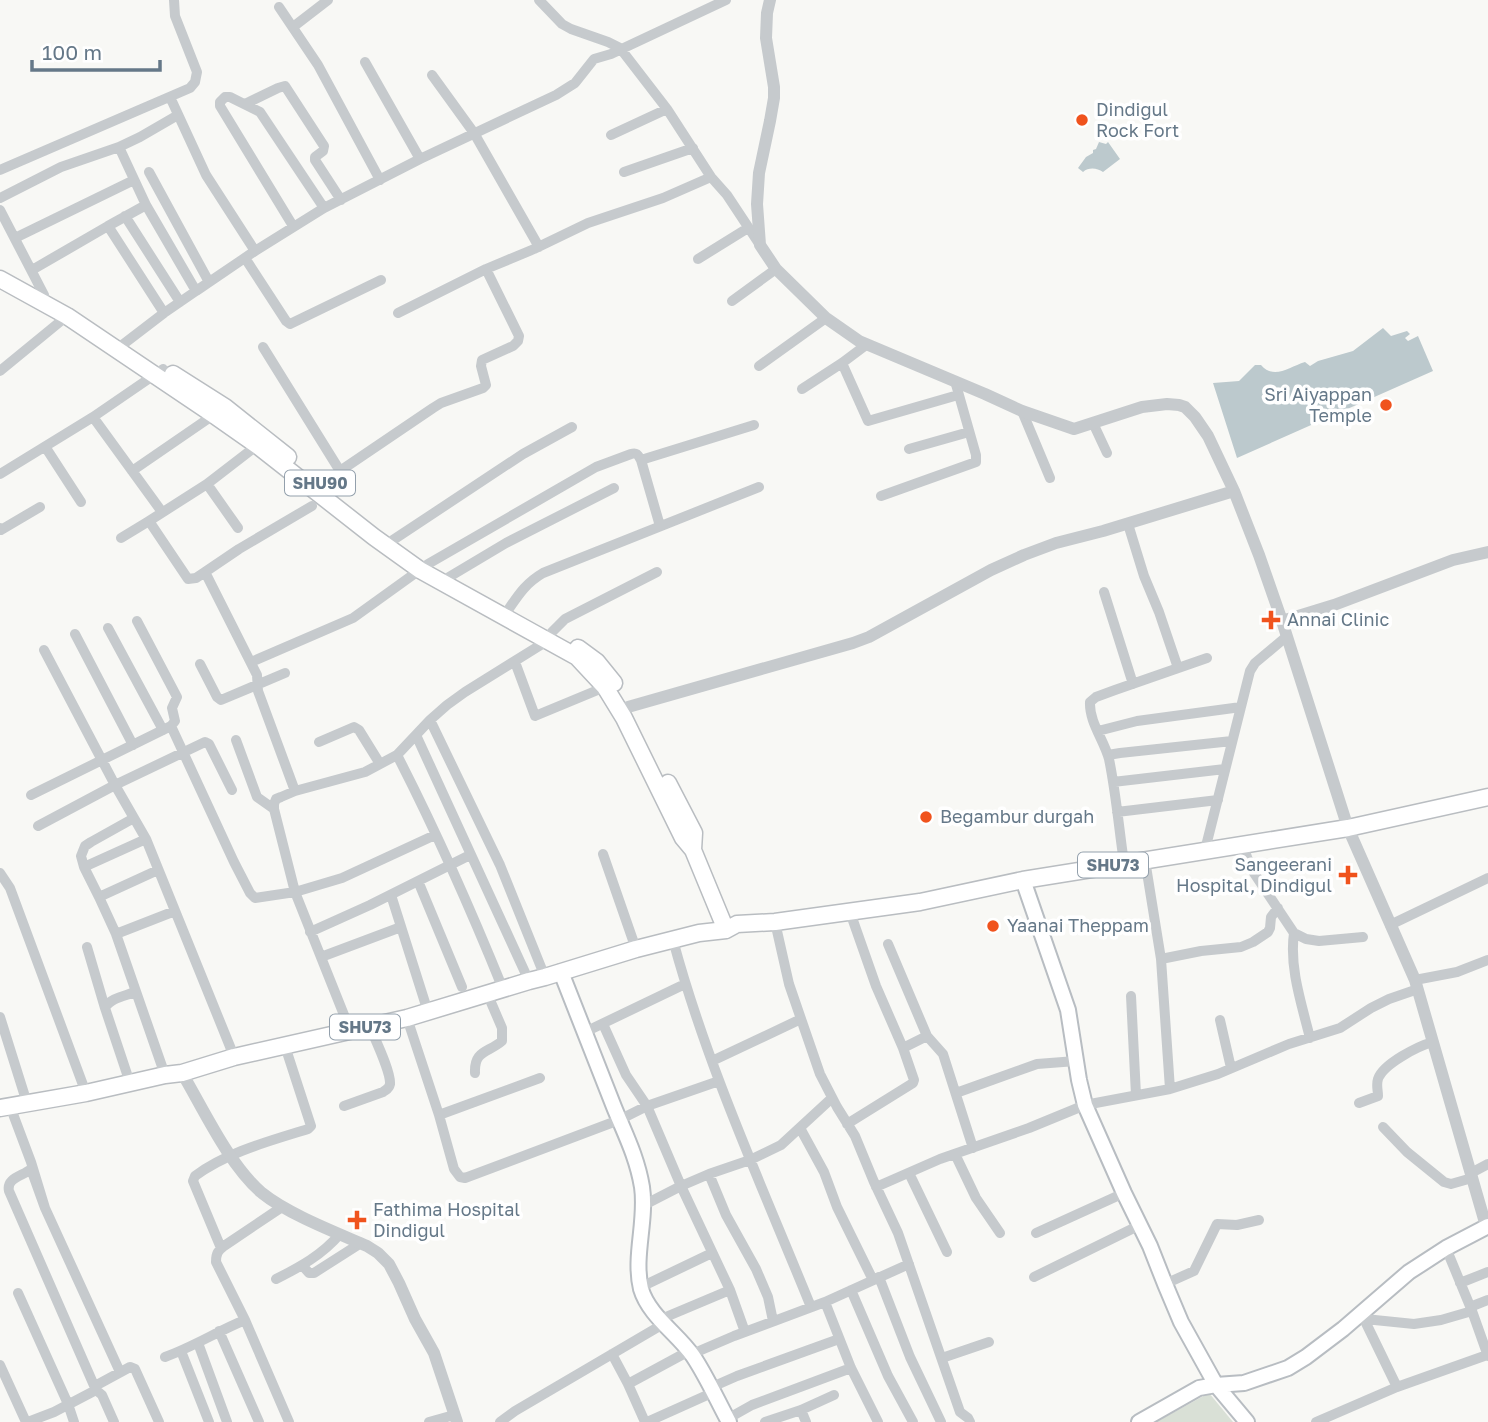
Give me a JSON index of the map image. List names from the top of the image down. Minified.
{"streets":{"main road":["SHU90","SHU73"]},"crossings":[["SHU90","SHU73"]],"places":{"other":["Dindigul Rock Fort","Sri Aiyappan Temple","Begambur durgah","Yaanai Theppam"],"health":["Annai Clinic","Sangeerani Hospital, Dindigul","Fathima Hospital Dindigul"]},"scale_bar":"100 m"}
